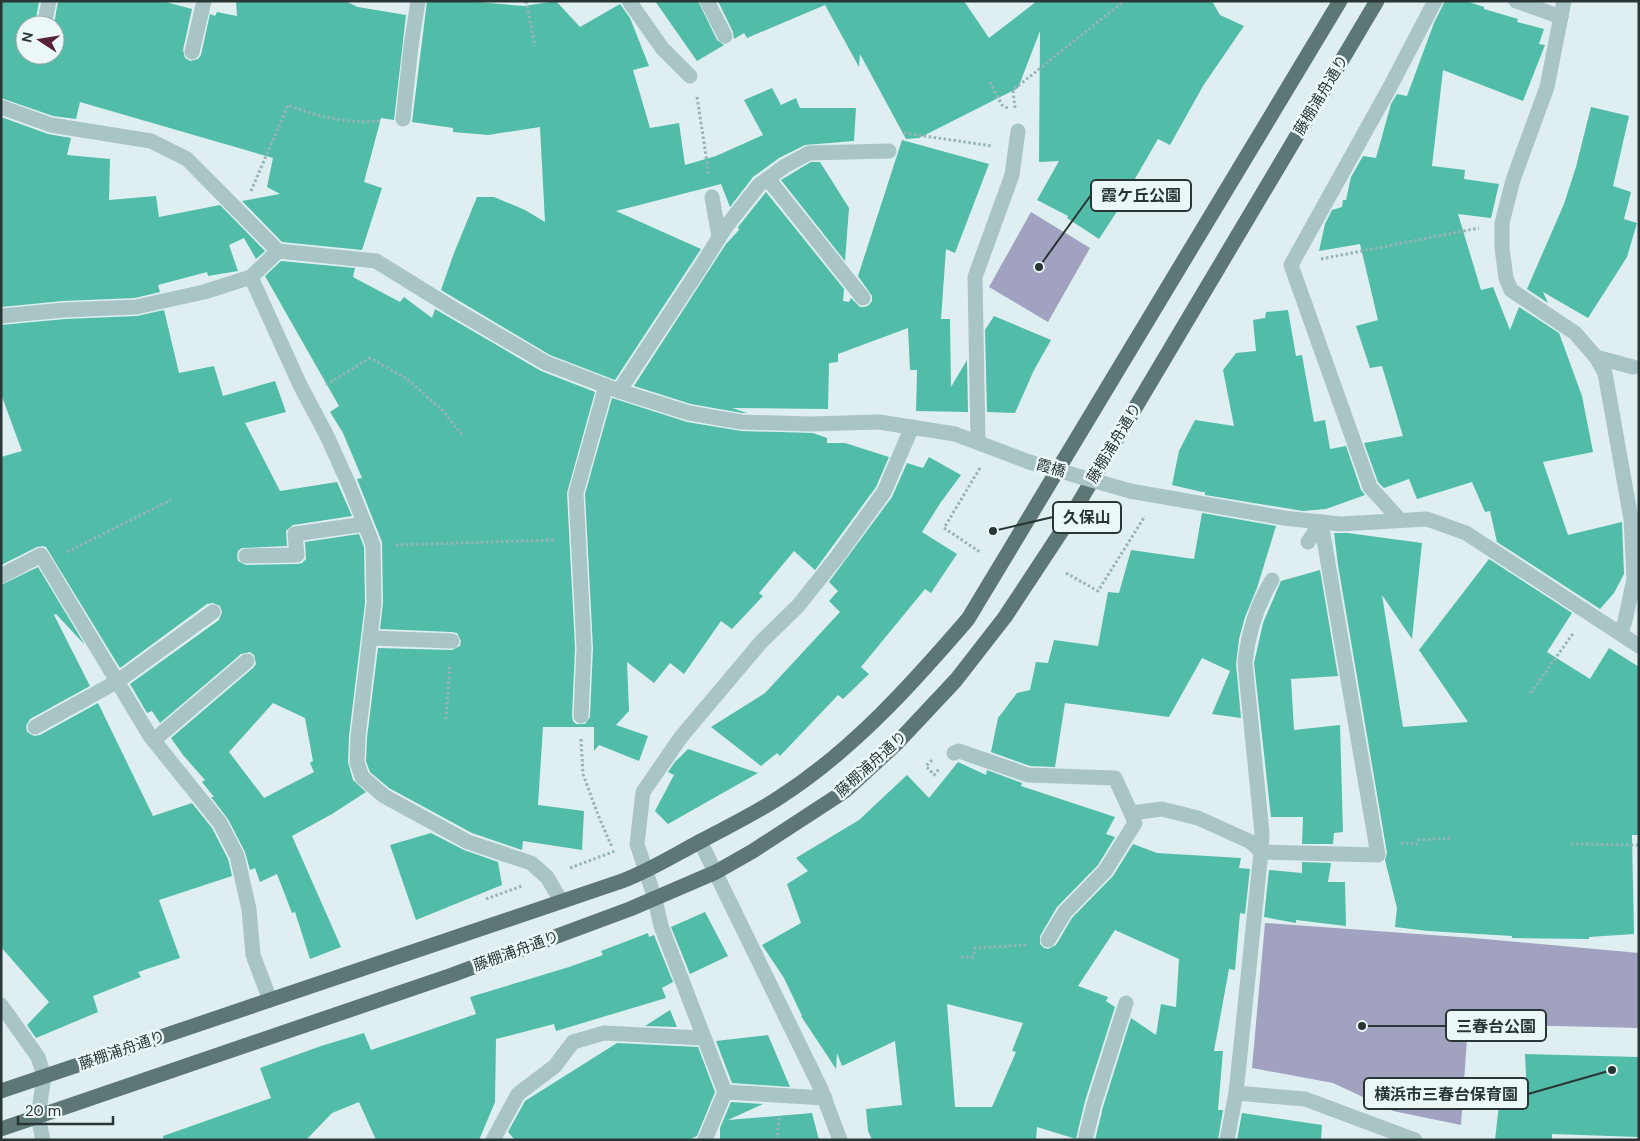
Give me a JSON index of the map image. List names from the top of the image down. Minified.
{"streets":{"main road":["藤棚浦舟通り"],"street":["霞橋"]},"places":["霞ケ丘公園","久保山","三春台公園","横浜市三春台保育園"],"scale_bar":"20 m","north":"left"}
